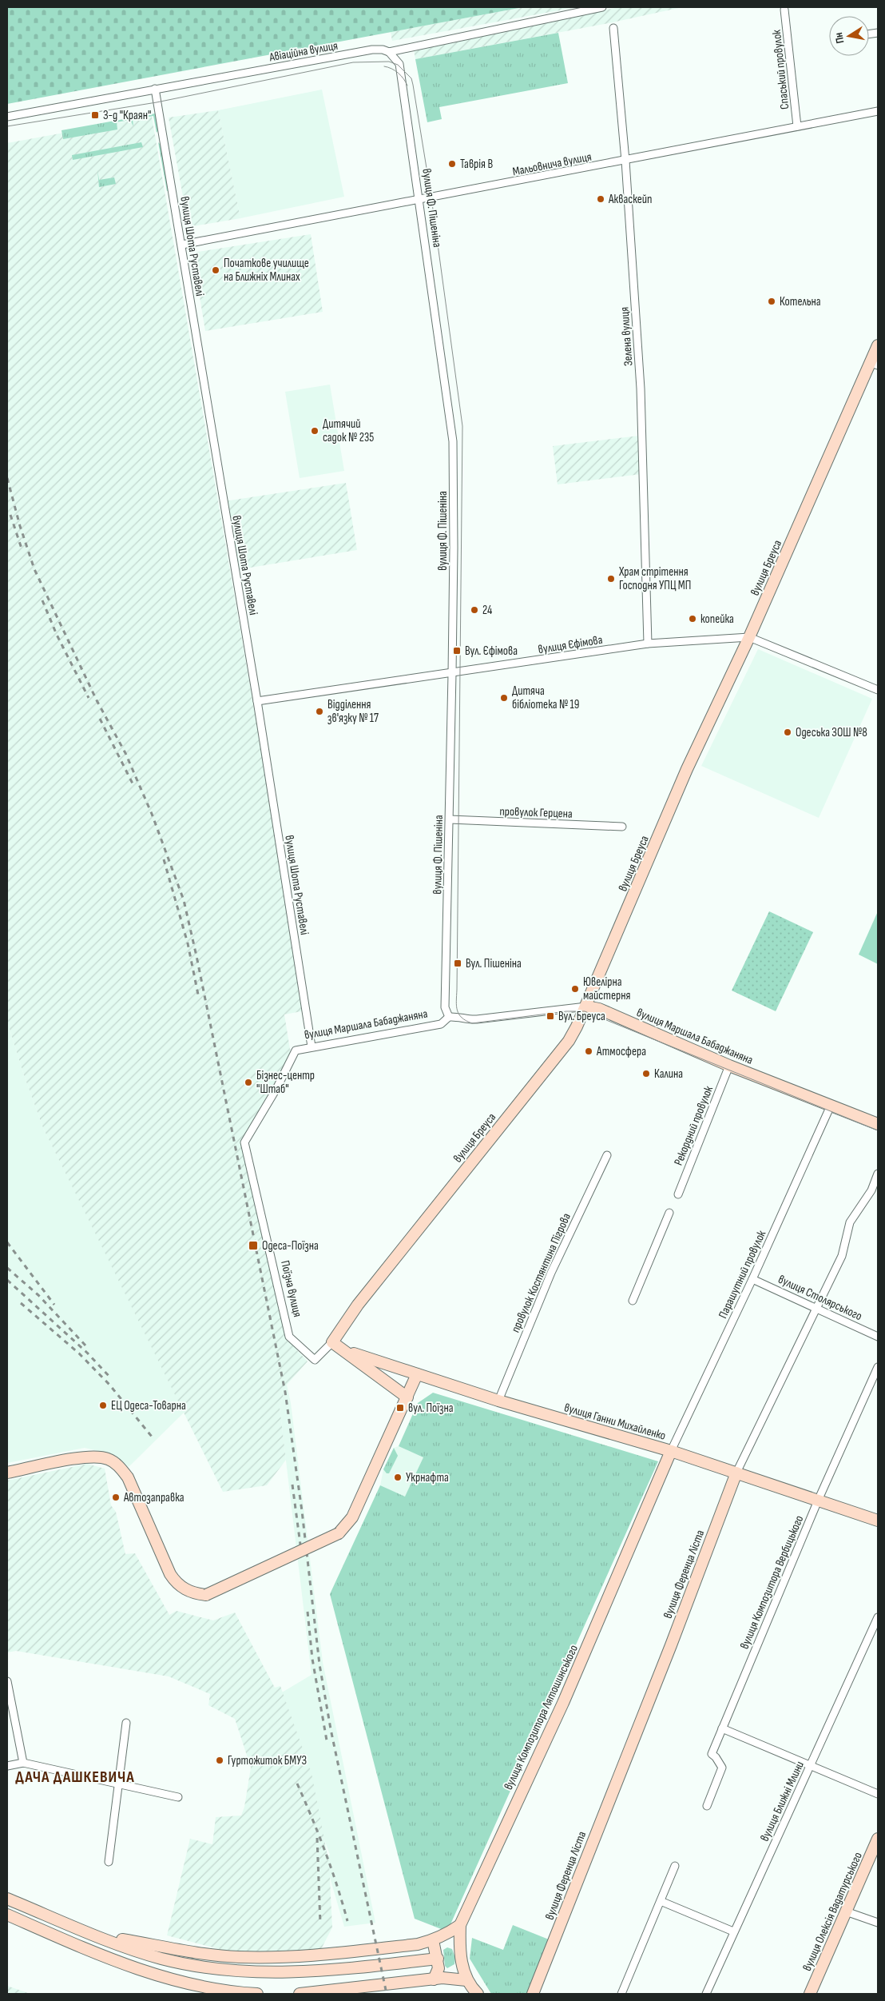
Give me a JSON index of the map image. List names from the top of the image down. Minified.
{"streets":{"street":["Авіаційна вулиця","Спаський провулок","Мальовнича вулиця","вулиця Ф. Пішеніна","вулиця Шота Руставелі","Зелена вулиця","вулиця Бреуса","вулиця Єфімова","провулок Герцена","вулиця Маршала Бабаджаняна","Рекордний провулок","провулок Костянтина Пігрова","Парашутний провулок","Поїзна вулиця","вулиця Столярського","вулиця Ганни Михайленко","вулиця Ференца Ліста","вулиця Композитора Вербицького","вулиця Композитора Лятошинського","вулиця Ближні Млини","вулиця Олексія Вадатурського"]},"crossings":[["Авіаційна вулиця","вулиця Ф. Пішеніна"],["Авіаційна вулиця","вулиця Шота Руставелі"],["Спаський провулок","Мальовнича вулиця"],["Мальовнича вулиця","вулиця Ф. Пішеніна"],["Мальовнича вулиця","вулиця Шота Руставелі"],["Мальовнича вулиця","Зелена вулиця"],["вулиця Ф. Пішеніна","вулиця Єфімова"],["вулиця Ф. Пішеніна","провулок Герцена"],["вулиця Ф. Пішеніна","вулиця Маршала Бабаджаняна"],["вулиця Шота Руставелі","вулиця Єфімова"],["вулиця Шота Руставелі","вулиця Маршала Бабаджаняна"],["Зелена вулиця","вулиця Єфімова"],["вулиця Бреуса","вулиця Єфімова"],["вулиця Бреуса","вулиця Маршала Бабаджаняна"],["вулиця Бреуса","Поїзна вулиця"],["вулиця Бреуса","вулиця Ганни Михайленко"],["вулиця Маршала Бабаджаняна","Рекордний провулок"],["вулиця Маршала Бабаджаняна","Парашутний провулок"],["вулиця Маршала Бабаджаняна","Поїзна вулиця"],["провулок Костянтина Пігрова","вулиця Ганни Михайленко"],["Парашутний провулок","вулиця Столярського"],["Парашутний провулок","вулиця Ганни Михайленко"],["Парашутний провулок","вулиця Композитора Лятошинського"],["Поїзна вулиця","вулиця Ганни Михайленко"],["вулиця Столярського","вулиця Ференца Ліста"],["вулиця Ганни Михайленко","вулиця Ференца Ліста"],["вулиця Ганни Михайленко","вулиця Композитора Вербицького"],["вулиця Ганни Михайленко","вулиця Композитора Лятошинського"]],"districts":["ДАЧА ДАШКЕВИЧА"],"places":{"transit":["З-д \"Краян\"","Вул. Єфімова","Вул. Пішеніна","Вул. Бреуса","Одеса-Поїзна","вул. Поїзна"],"other":["Таврія В","Акваскейп","Початкове училище на Ближніх Млинах","Котельна","Дитячий садок № 235","Храм стрітення Господня УПЦ МП","24","копейка","Дитяча бібліотека № 19","Відділення зв'язку № 17","Одеська ЗОШ №8","Ювелірна майстерня","Атмосфера","Калина","Бізнес-центр \"Штаб\"","ЕЦ Одеса-Товарна","Укрнафта","Автозаправка","Гуртожиток БМУЗ"]},"north":"left"}
